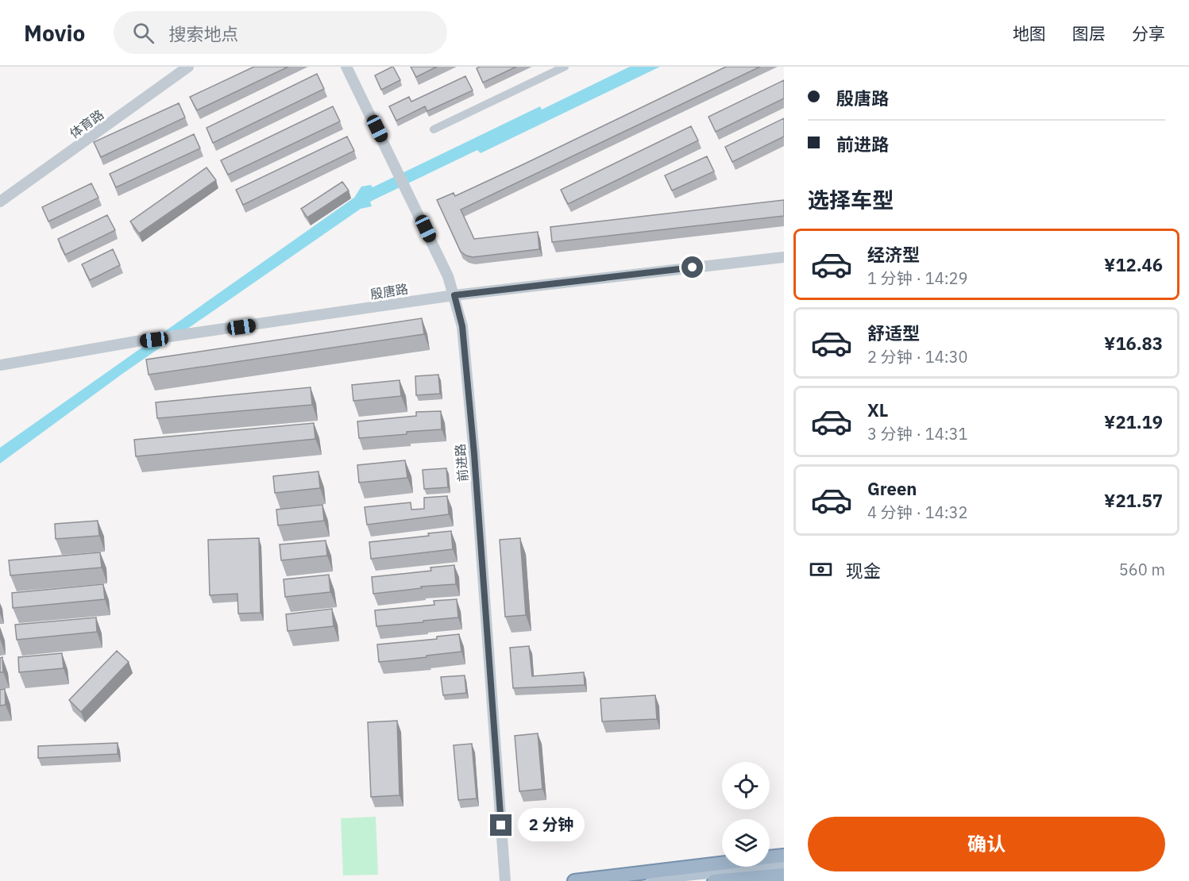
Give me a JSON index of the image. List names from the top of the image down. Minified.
{"streets":{"street":["体育路","殷唐路","前进路"]},"crossings":[["殷唐路","前进路"]],"page":{"header":"Movio","search":"搜索地点","nav":["地图","图层","分享"],"banner":["殷唐路","前进路"],"heading":"选择车型","list":[{"name":"经济型","note":"1 分钟 · 14:29","value":"¥12.46"},{"name":"舒适型","note":"2 分钟 · 14:30","value":"¥16.83"},{"name":"XL","note":"3 分钟 · 14:31","value":"¥21.19"},{"name":"Green","note":"4 分钟 · 14:32","value":"¥21.57"}],"pay":["现金","560 m"],"buttons":"确认","bubble":"2 分钟"}}
